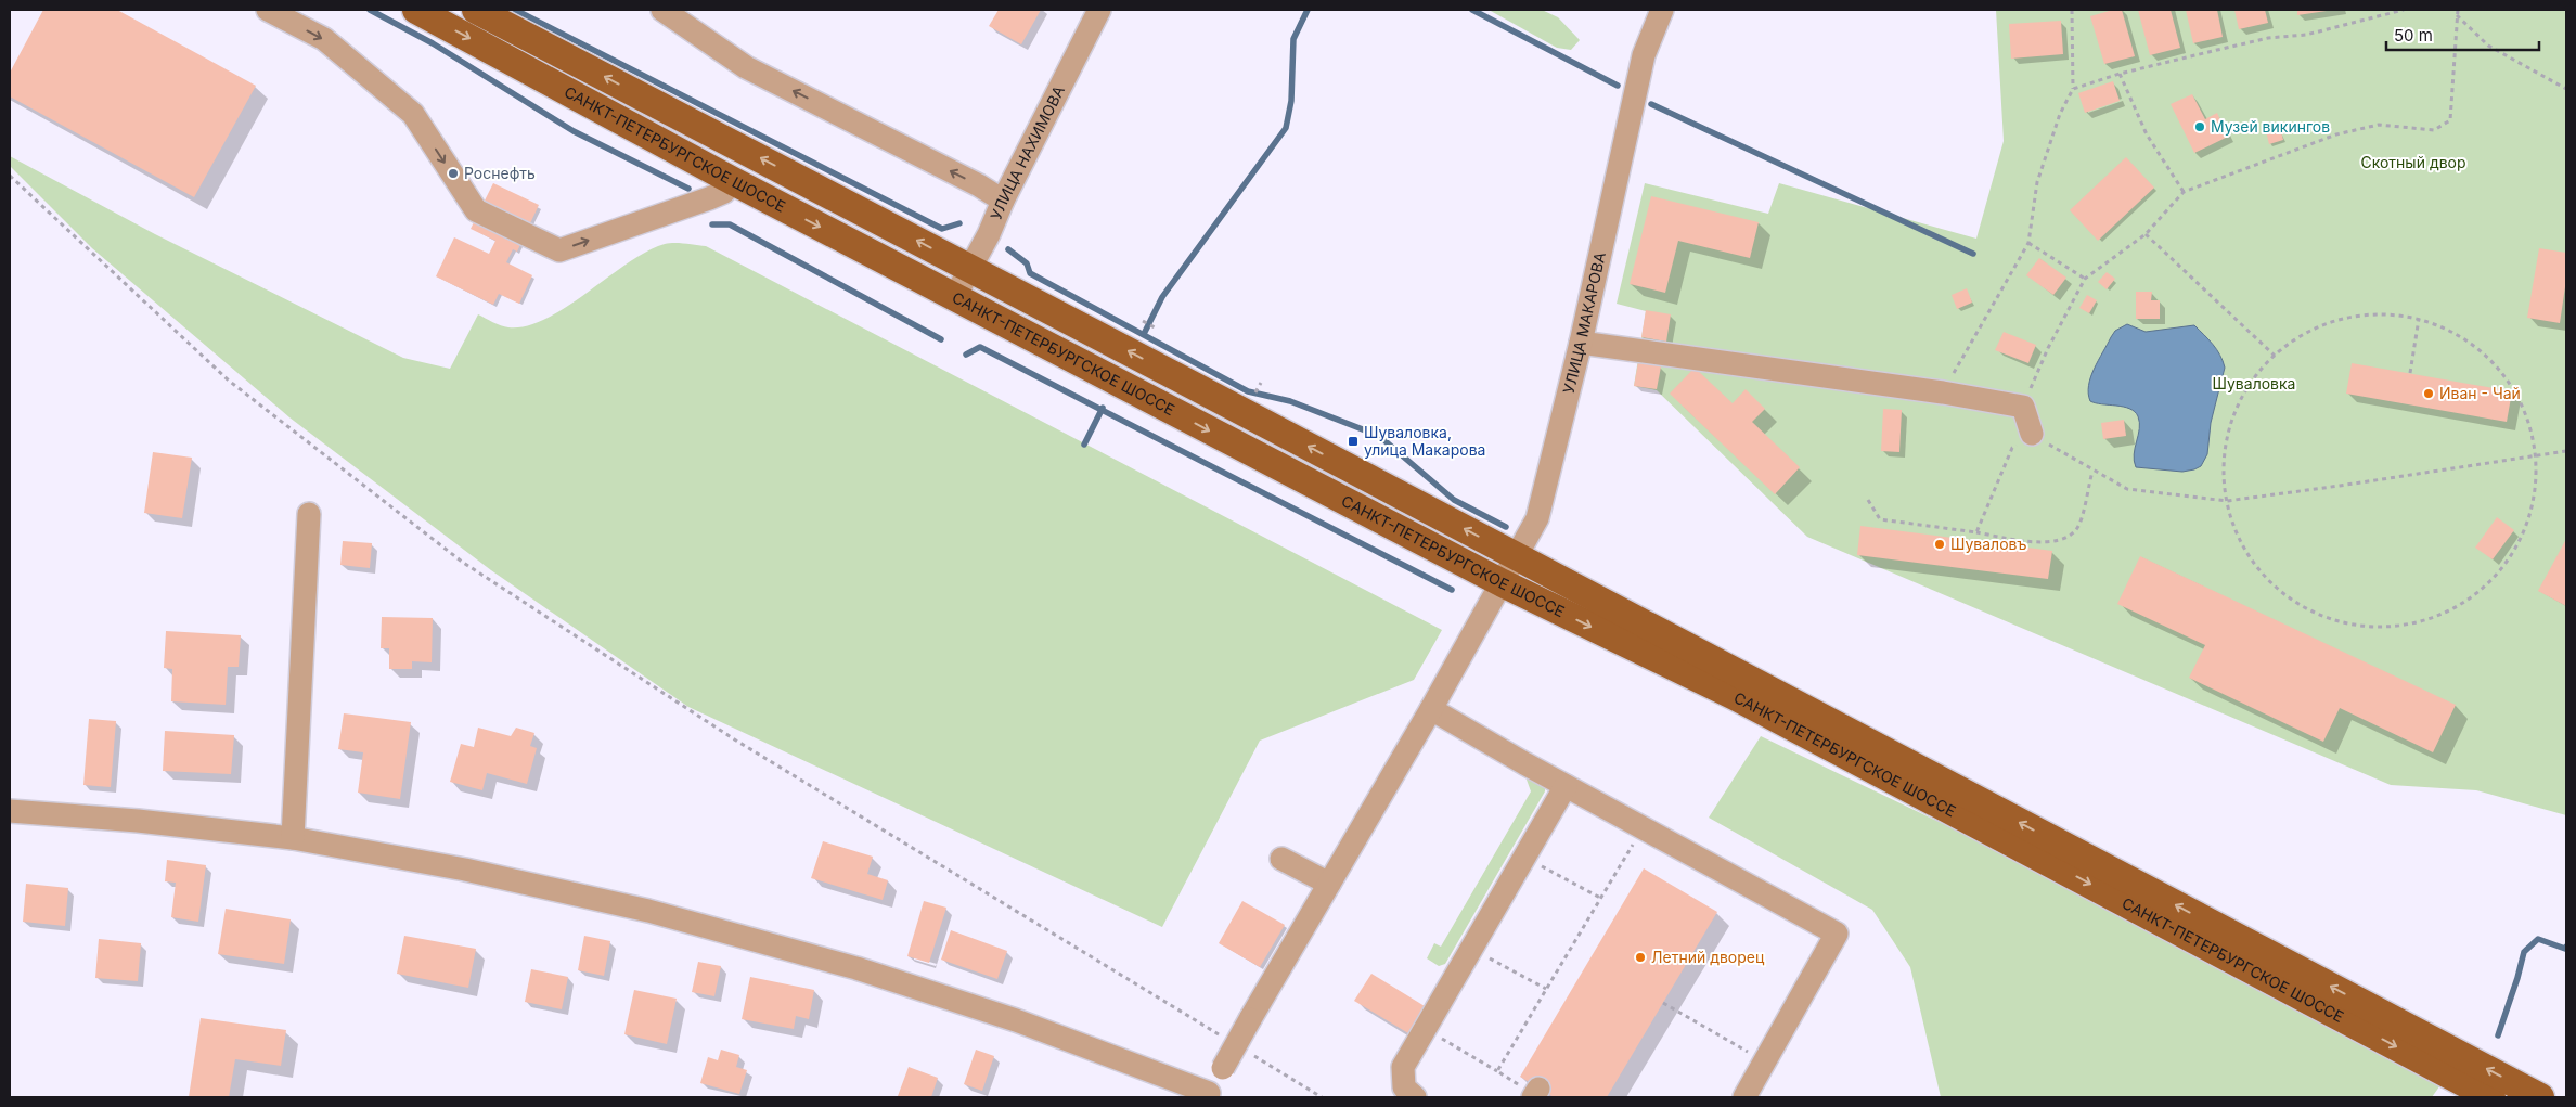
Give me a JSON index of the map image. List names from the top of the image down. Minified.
{"streets":{"main road":["САНКТ-ПЕТЕРБУРГСКОЕ ШОССЕ"],"street":["УЛИЦА НАХИМОВА","УЛИЦА МАКАРОВА"]},"crossings":[["САНКТ-ПЕТЕРБУРГСКОЕ ШОССЕ","УЛИЦА НАХИМОВА"],["САНКТ-ПЕТЕРБУРГСКОЕ ШОССЕ","УЛИЦА МАКАРОВА"]],"parks":["Скотный двор","Шуваловка"],"places":{"other":["Музей викингов","Роснефть","Иван - Чай","Шуваловъ","Летний дворец"],"transit":["Шуваловка, улица Макарова"]},"scale_bar":"50 m"}
